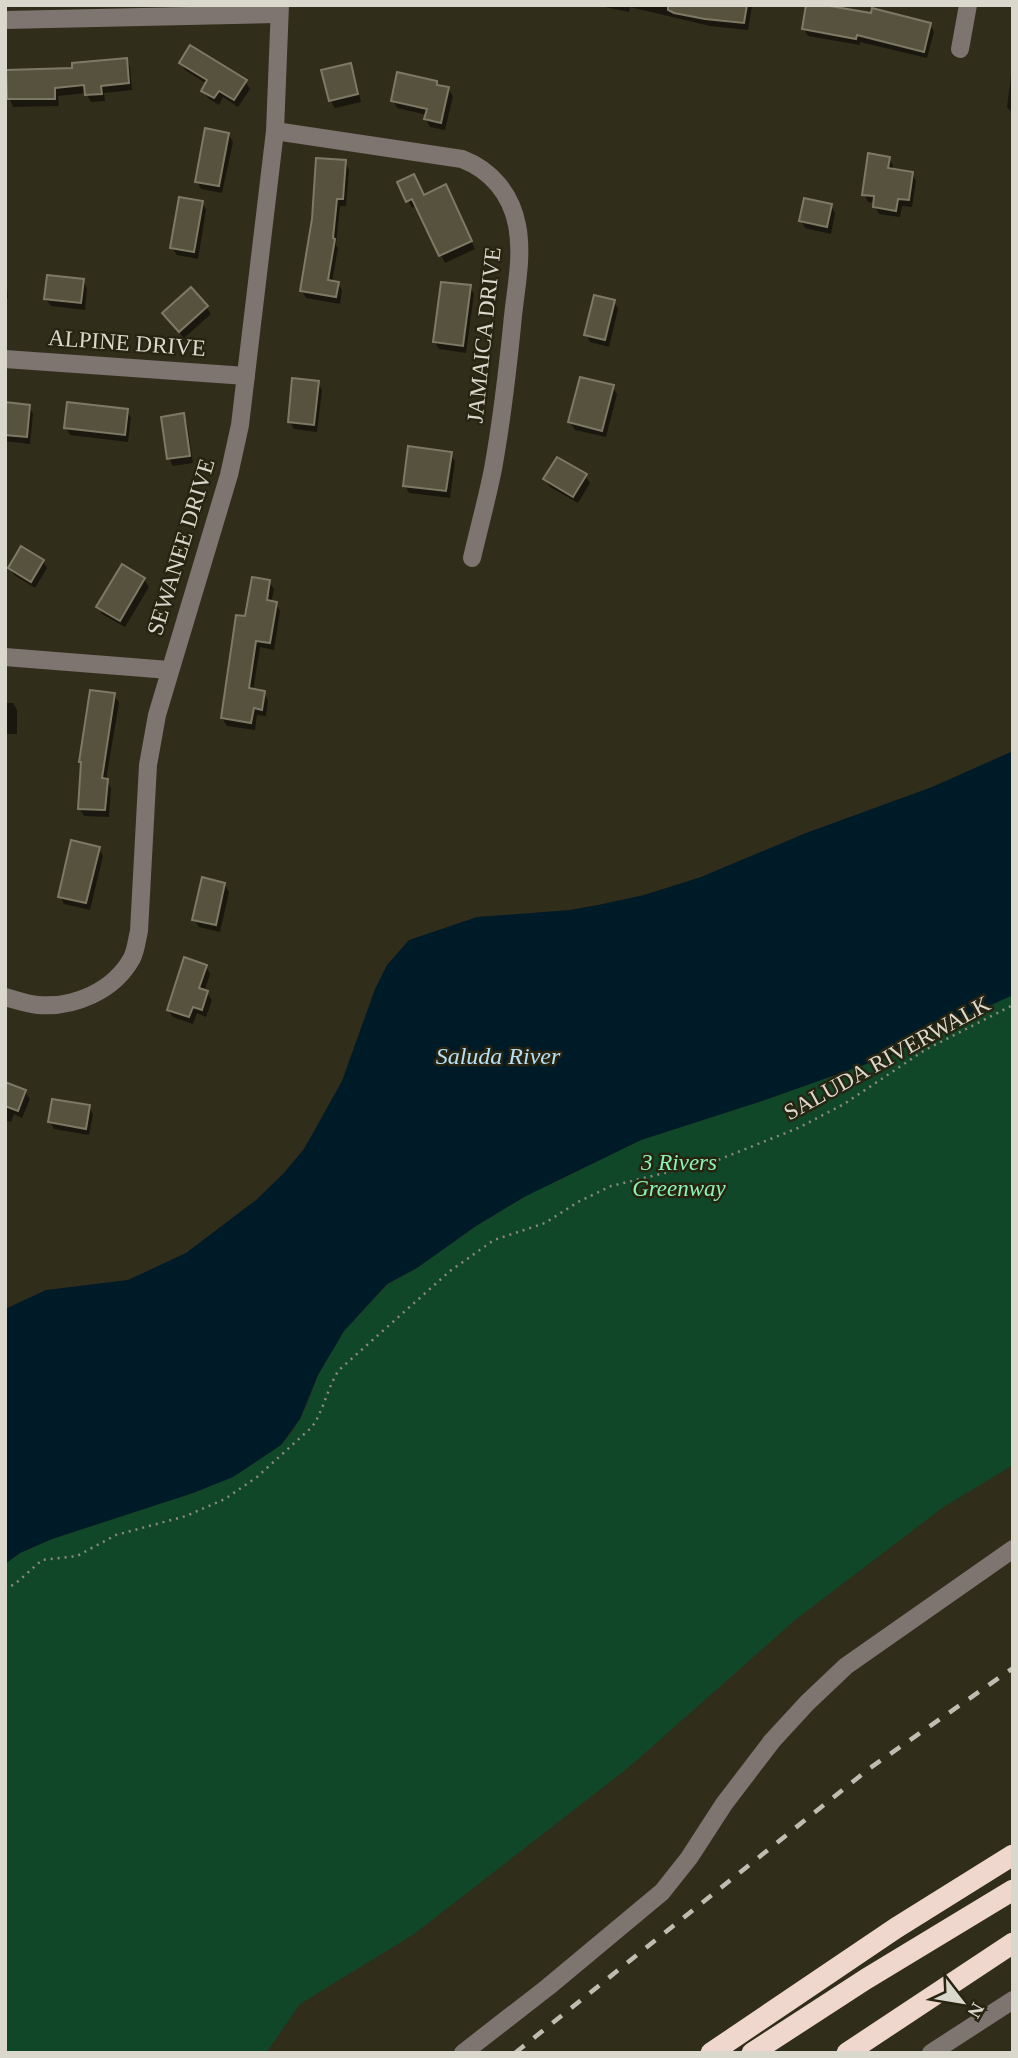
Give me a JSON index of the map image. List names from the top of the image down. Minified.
{"streets":{"street":["JAMAICA DRIVE","ALPINE DRIVE","SEWANEE DRIVE"],"path":["SALUDA RIVERWALK"]},"crossings":[["JAMAICA DRIVE","SEWANEE DRIVE"],["ALPINE DRIVE","SEWANEE DRIVE"]],"water":["Saluda River"],"parks":["3 Rivers Greenway"],"north":"bottom right"}
